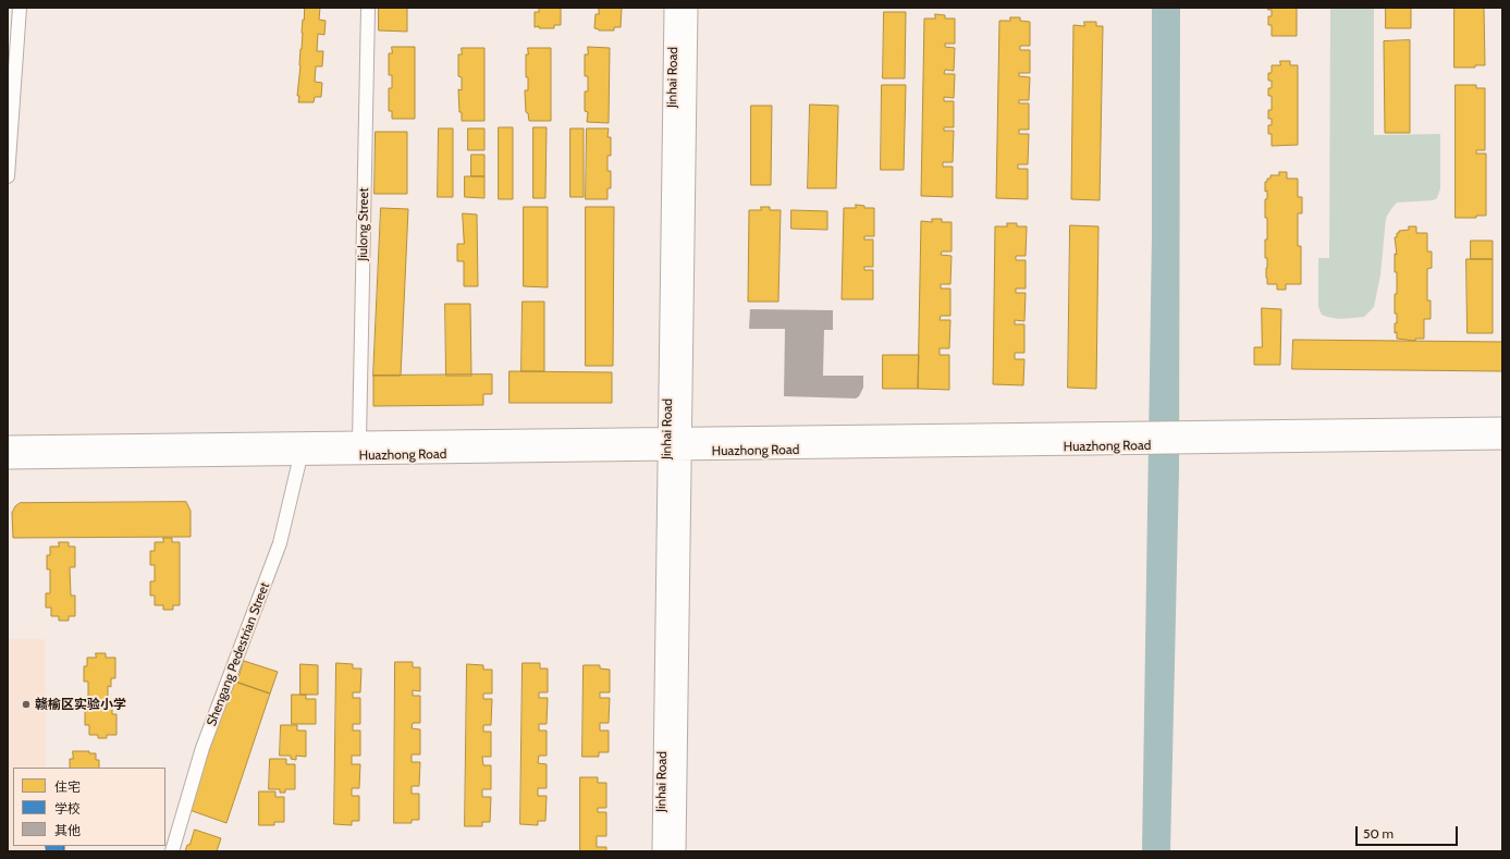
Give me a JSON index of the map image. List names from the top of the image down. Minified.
{"streets":{"main road":["Jinhai Road","Huazhong Road"],"street":["Jiulong Street","Shengang Pedestrian Street"]},"crossings":[["Jinhai Road","Huazhong Road"],["Jiulong Street","Huazhong Road"],["Huazhong Road","Shengang Pedestrian Street"]],"places":["赣榆区实验小学"],"legend":["住宅","学校","其他"],"scale_bar":"50 m"}
